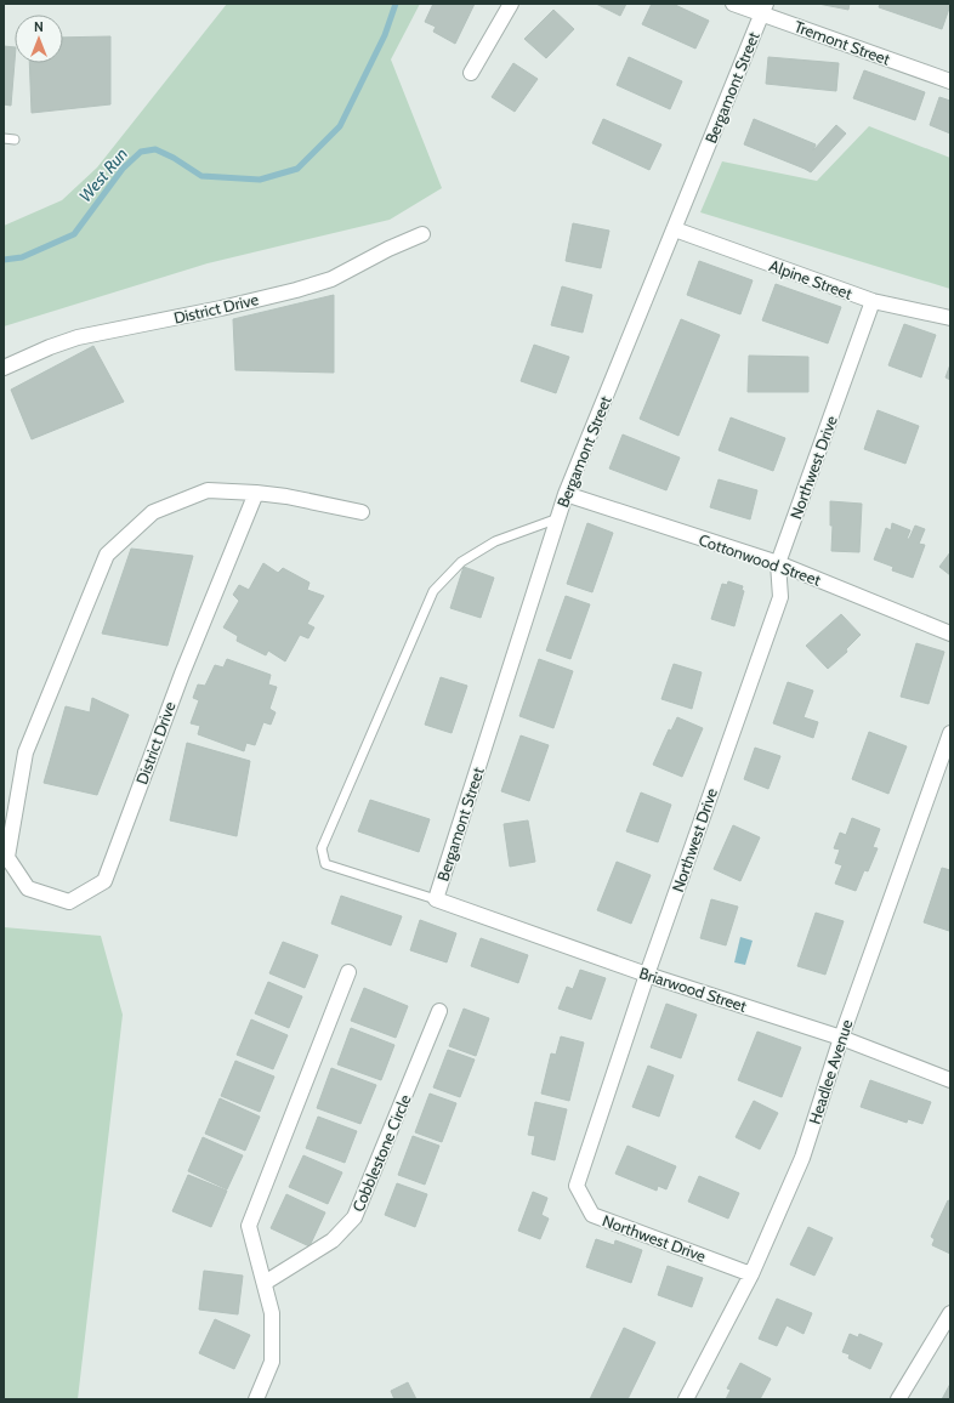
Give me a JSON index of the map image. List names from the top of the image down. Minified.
{"streets":{"street":["Tremont Street","Bergamont Street","Alpine Street","District Drive","Northwest Drive","Cottonwood Street","Briarwood Street","Headlee Avenue","Cobblestone Circle"]},"crossings":[["Tremont Street","Bergamont Street"],["Bergamont Street","Alpine Street"],["Bergamont Street","Cottonwood Street"],["Bergamont Street","Briarwood Street"],["Alpine Street","Northwest Drive"],["Northwest Drive","Cottonwood Street"],["Northwest Drive","Briarwood Street"],["Northwest Drive","Headlee Avenue"],["Briarwood Street","Headlee Avenue"]],"water":["West Run"],"north":"top"}
